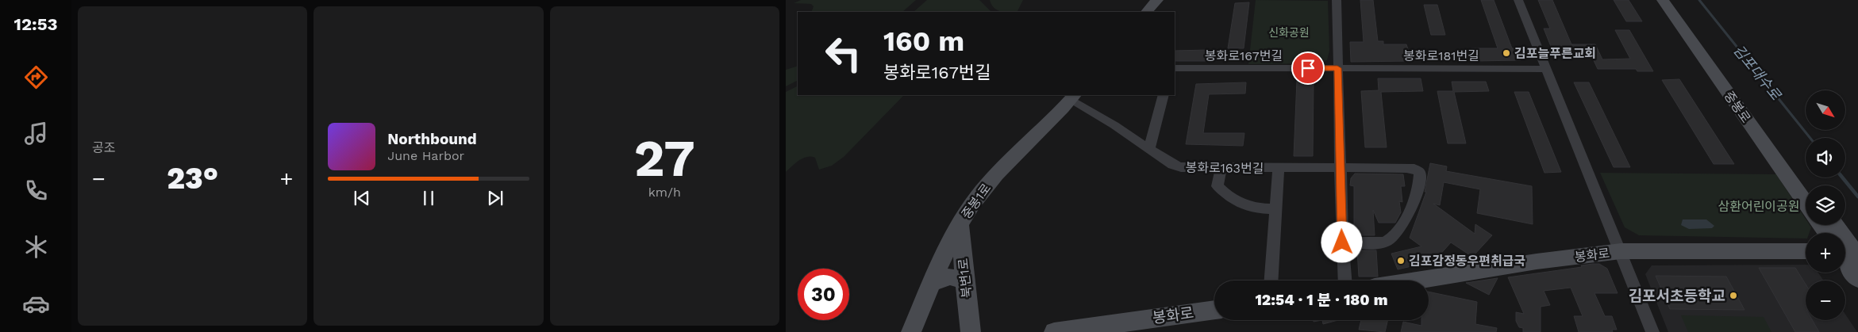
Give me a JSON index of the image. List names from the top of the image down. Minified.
{"streets":{"street":["봉화로167번길","봉화로181번길","중봉로","봉화로163번길","중봉1로","봉화로","북변1로"]},"crossings":[["봉화로167번길","봉화로181번길"],["봉화로163번길","중봉1로"],["중봉1로","북변1로"]],"water":["김포대수로"],"parks":["신화공원","삼환어린이공원"],"places":["김포늘푸른교회","김포감정동우편취급국","김포서초등학교"],"north":"bottom right","page":{"tabs":"12:53","tile":["공조",["27","km/h"]],"turn":["160 m","봉화로167번길"],"map_buttons":["+","−"],"song":["Northbound","June Harbor"],"heat":["−","23°","+"],"limit":"30","trip":"12:54 · 1 분 · 180 m"}}
